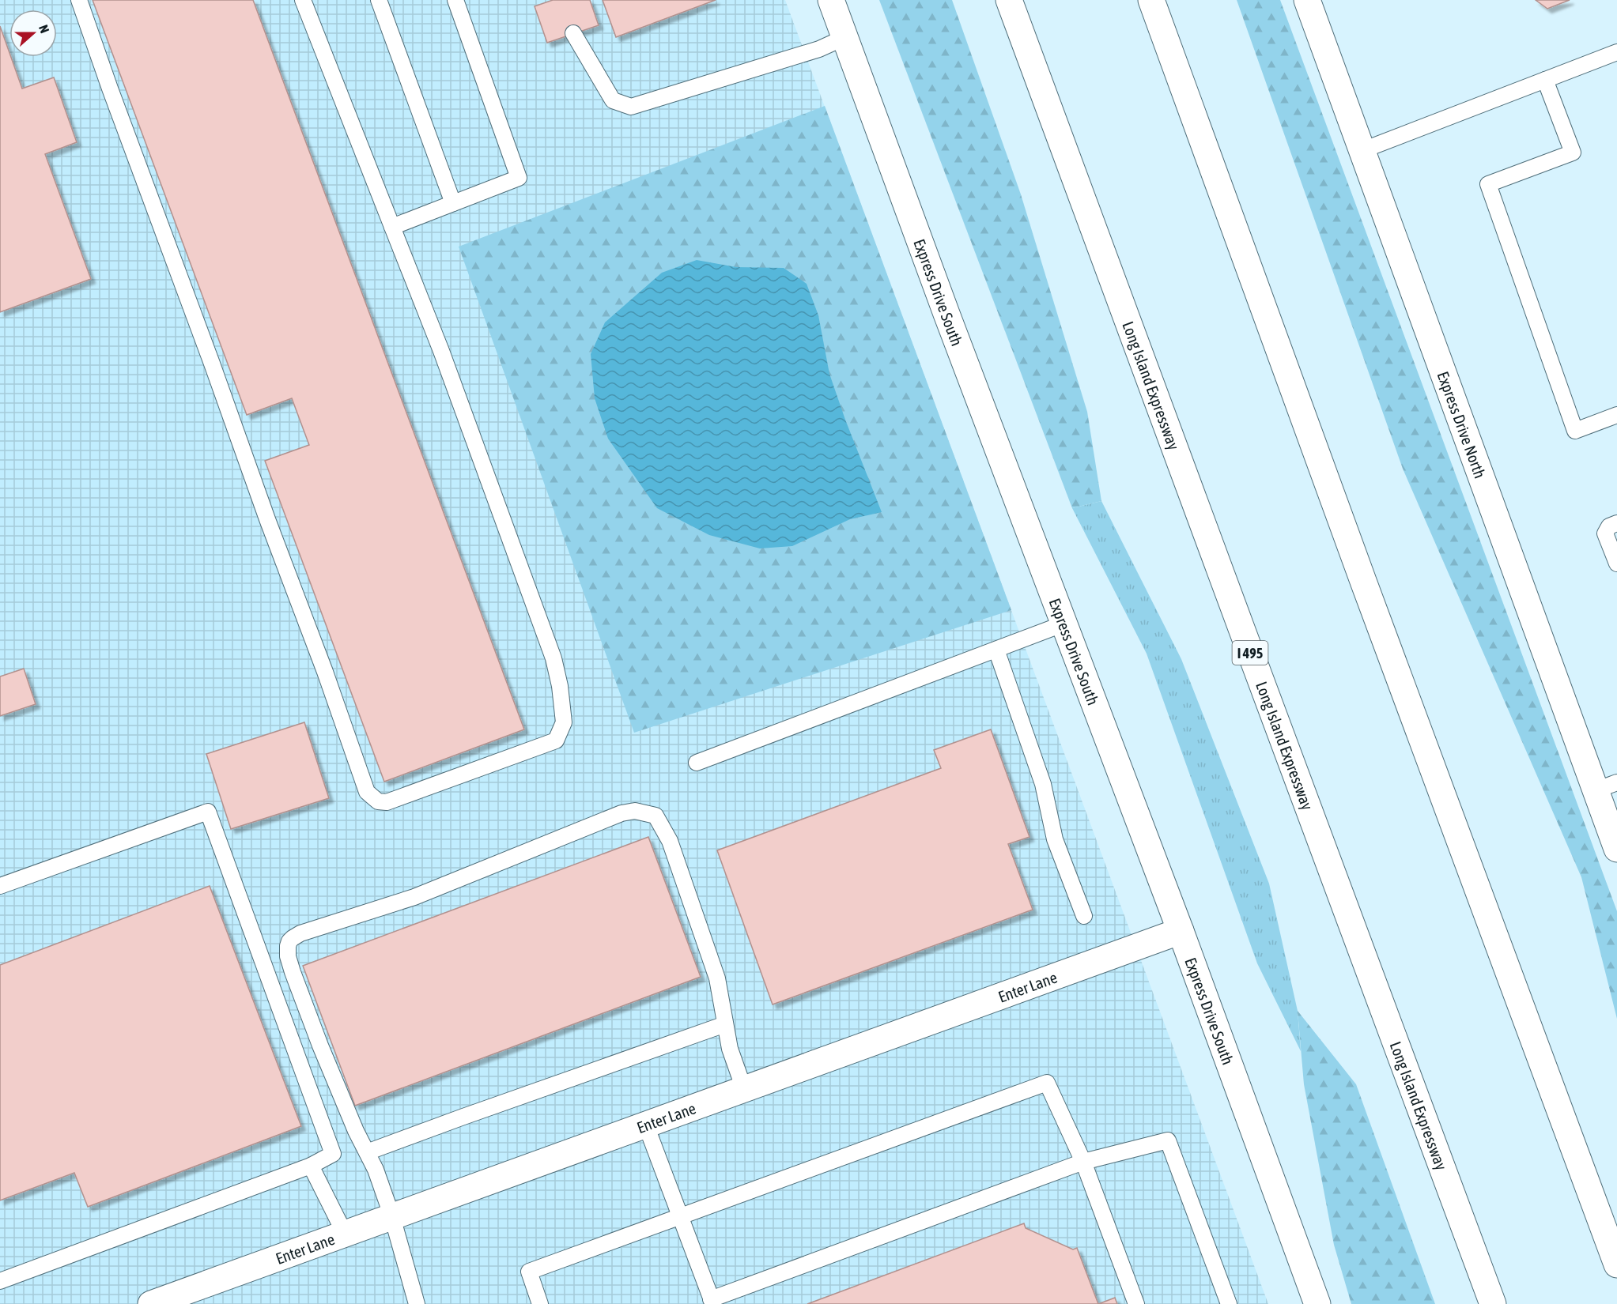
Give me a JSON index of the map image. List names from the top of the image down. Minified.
{"streets":{"main road":["Express Drive South","Long Island Expressway","Express Drive North","I 495","Enter Lane"]},"crossings":[["Express Drive South","Enter Lane"]],"north":"right"}
